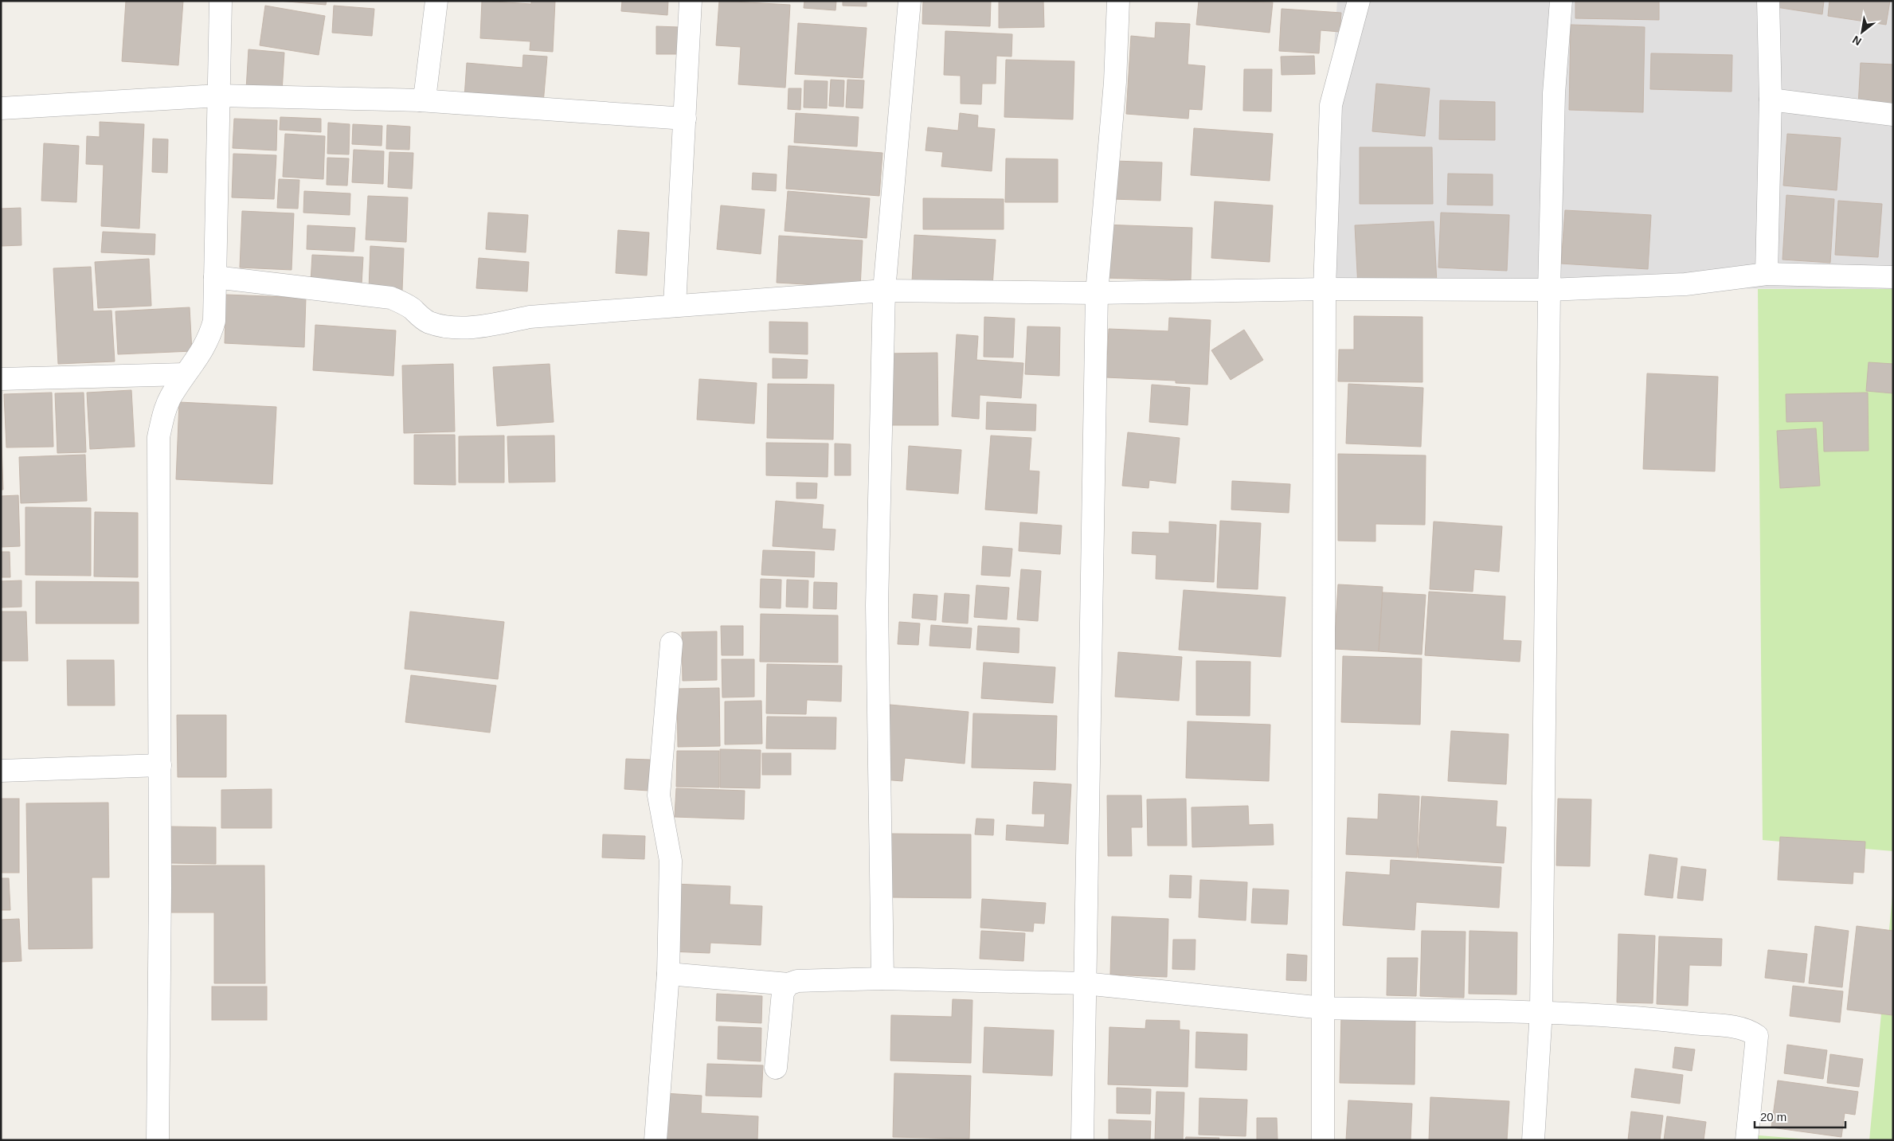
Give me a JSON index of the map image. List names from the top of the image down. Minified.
{"scale_bar":"20 m","north":"bottom left"}
